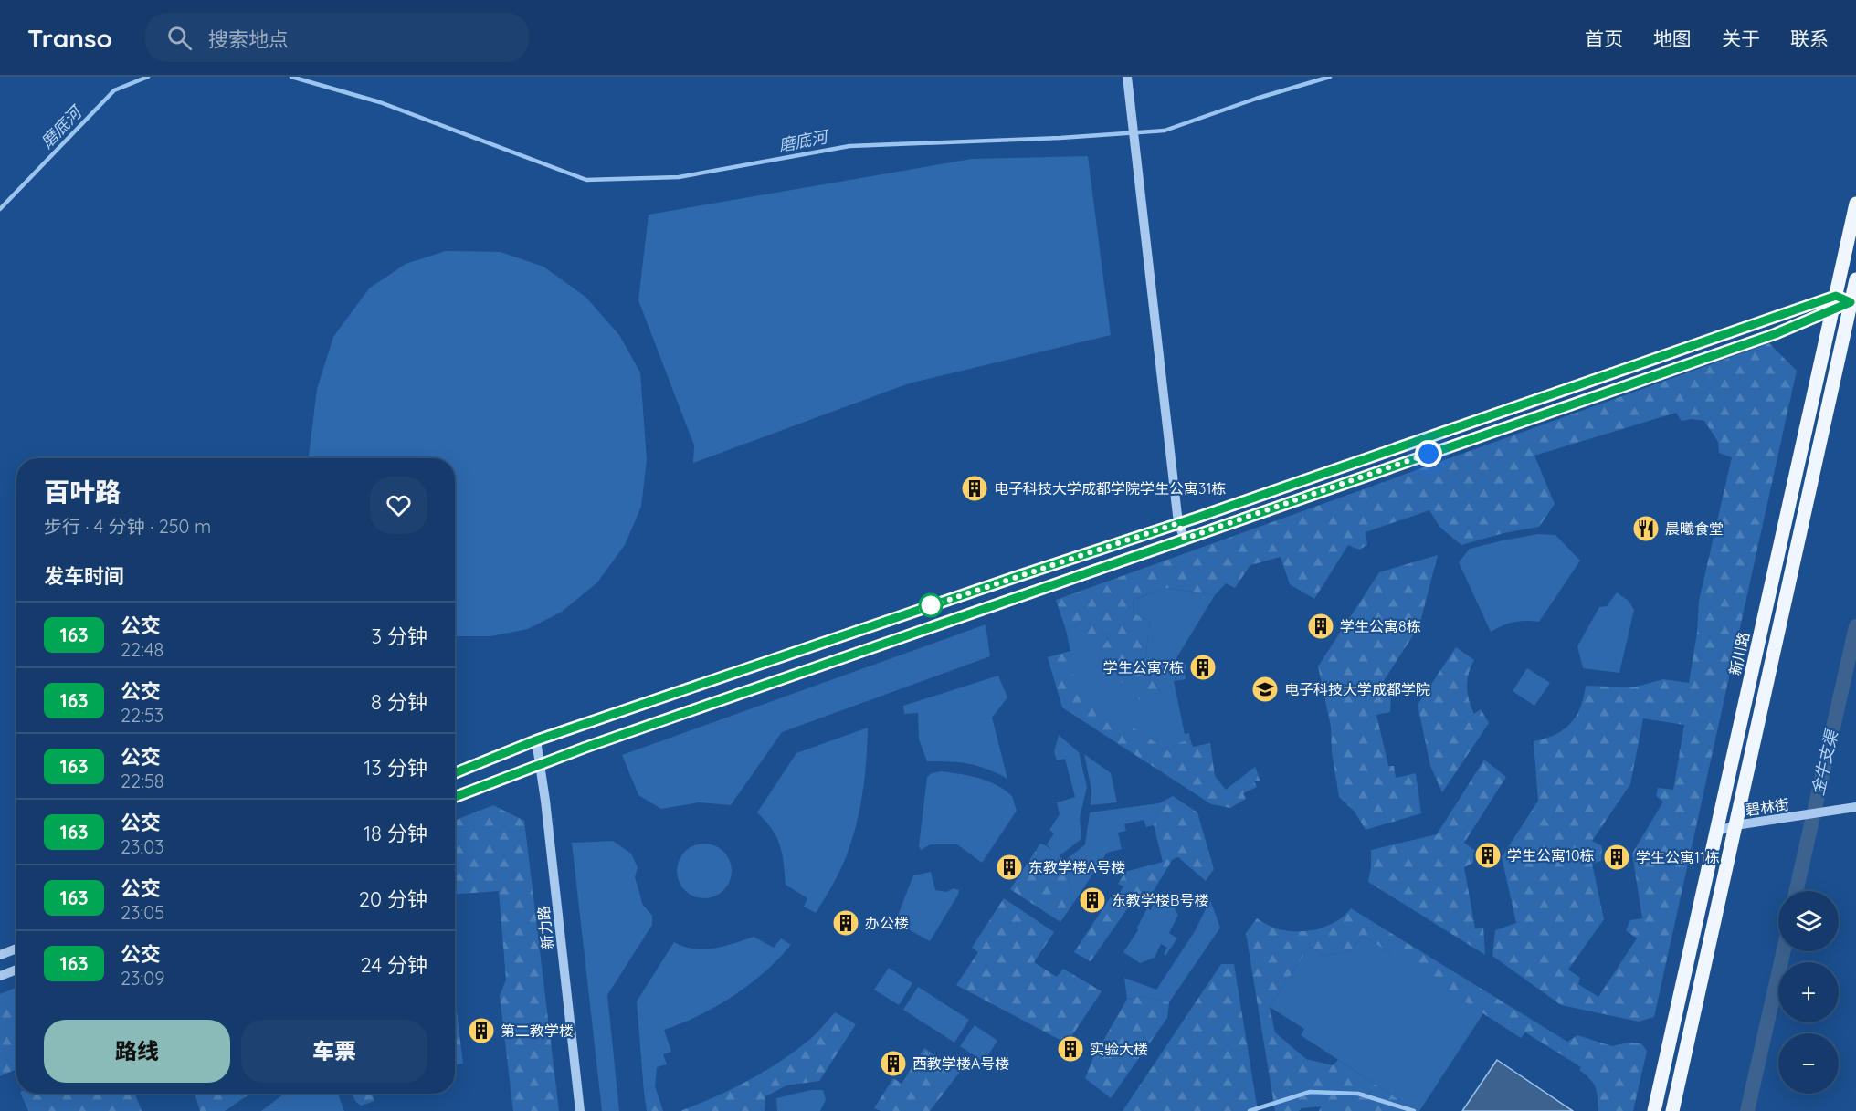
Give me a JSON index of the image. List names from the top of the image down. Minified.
{"streets":{"main road":["新川路"],"street":["碧林街","新力路"]},"crossings":[["新川路","碧林街"]],"water":["磨底河","金牛支渠"],"places":{"building":["电子科技大学成都学院学生公寓31栋","学生公寓8栋","学生公寓7栋","学生公寓10栋","学生公寓11栋","东教学楼A号楼","东教学楼B号楼","办公楼","第二教学楼","实验大楼","西教学楼A号楼"],"restaurant":["晨曦食堂"],"school or university":["电子科技大学成都学院"]},"lines":["bus line 163"],"page":{"header":"Transo","search":"搜索地点","nav":["首页","地图","关于","联系"],"heading":[["百叶路","步行 · 4 分钟 · 250 m"],"发车时间"],"list":[{"mark":"163","name":"公交","note":"22:48","value":"3 分钟"},{"mark":"163","name":"公交","note":"22:53","value":"8 分钟"},{"mark":"163","name":"公交","note":"22:58","value":"13 分钟"},{"mark":"163","name":"公交","note":"23:03","value":"18 分钟"},{"mark":"163","name":"公交","note":"23:05","value":"20 分钟"},{"mark":"163","name":"公交","note":"23:09","value":"24 分钟"}],"map_buttons":["+","−"],"buttons":["路线","车票"]}}
